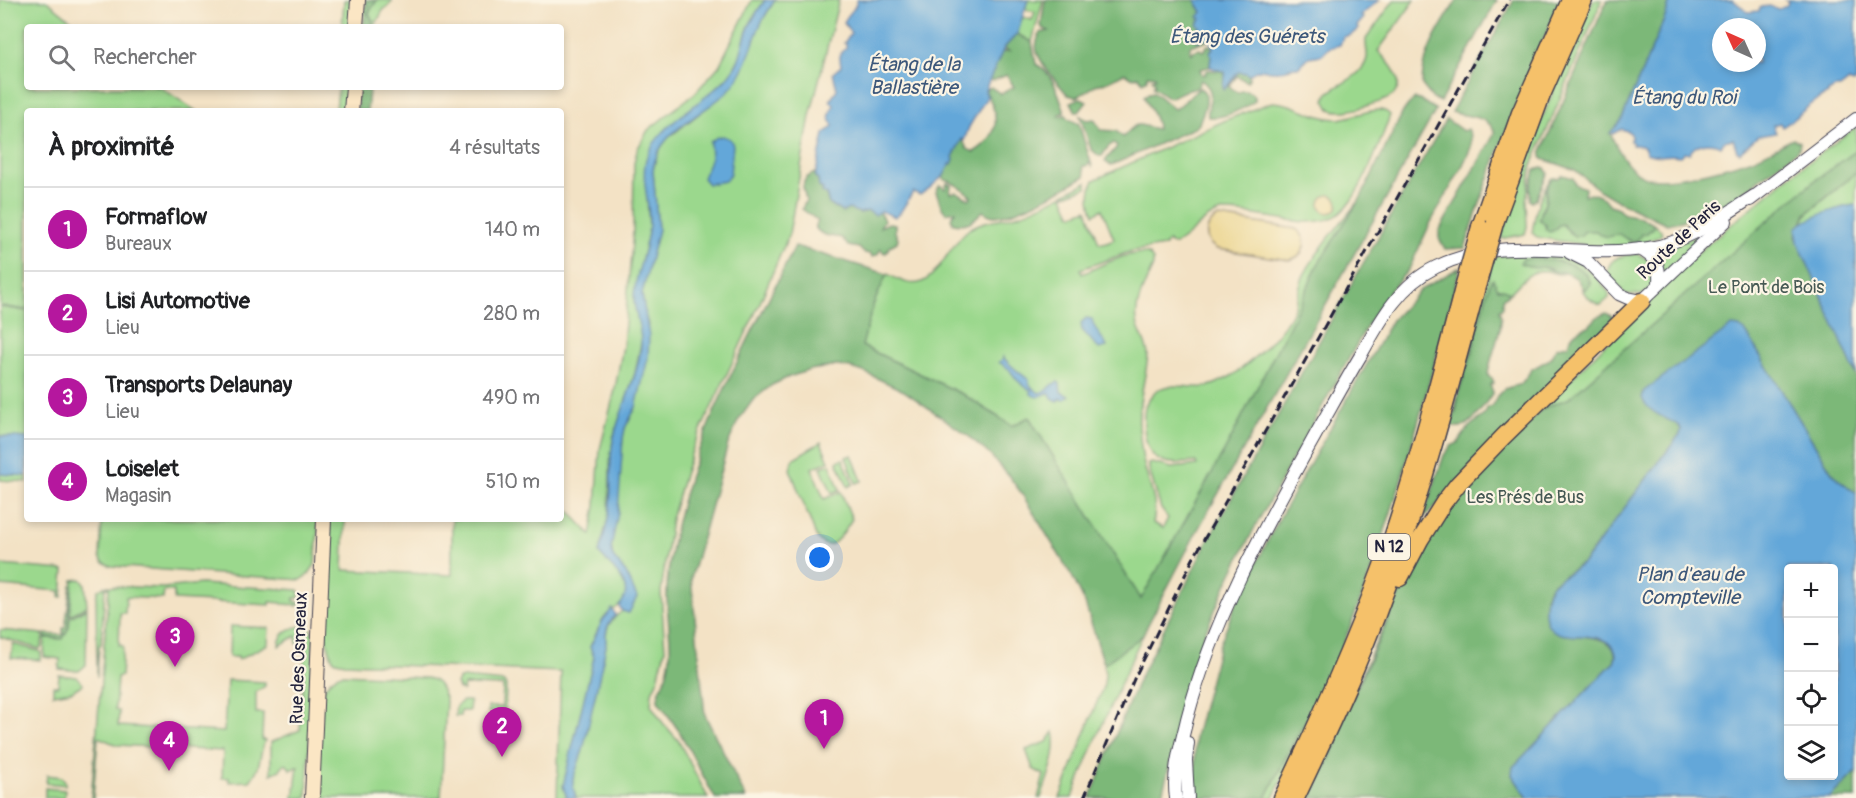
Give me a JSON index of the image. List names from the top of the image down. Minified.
{"streets":{"highway":["N 12"],"main road":["Rue des Osmeaux"],"street":["Route de Paris"]},"water":["Étang des Guérets","Étang de la Ballastière","Étang du Roi","Plan d'eau de Compteville"],"parks":["Le Pont de Bois","Les Prés de Bus"],"north":"top left","page":{"search":"Rechercher","heading":["À proximité","4 résultats"],"list":[{"mark":"1","name":"Formaflow","note":"Bureaux","value":"140 m"},{"mark":"2","name":"Lisi Automotive","note":"Lieu","value":"280 m"},{"mark":"3","name":"Transports Delaunay","note":"Lieu","value":"490 m"},{"mark":"4","name":"Loiselet","note":"Magasin","value":"510 m"}],"map_buttons":["+","−"],"pins":["3","1","2","4"]}}
